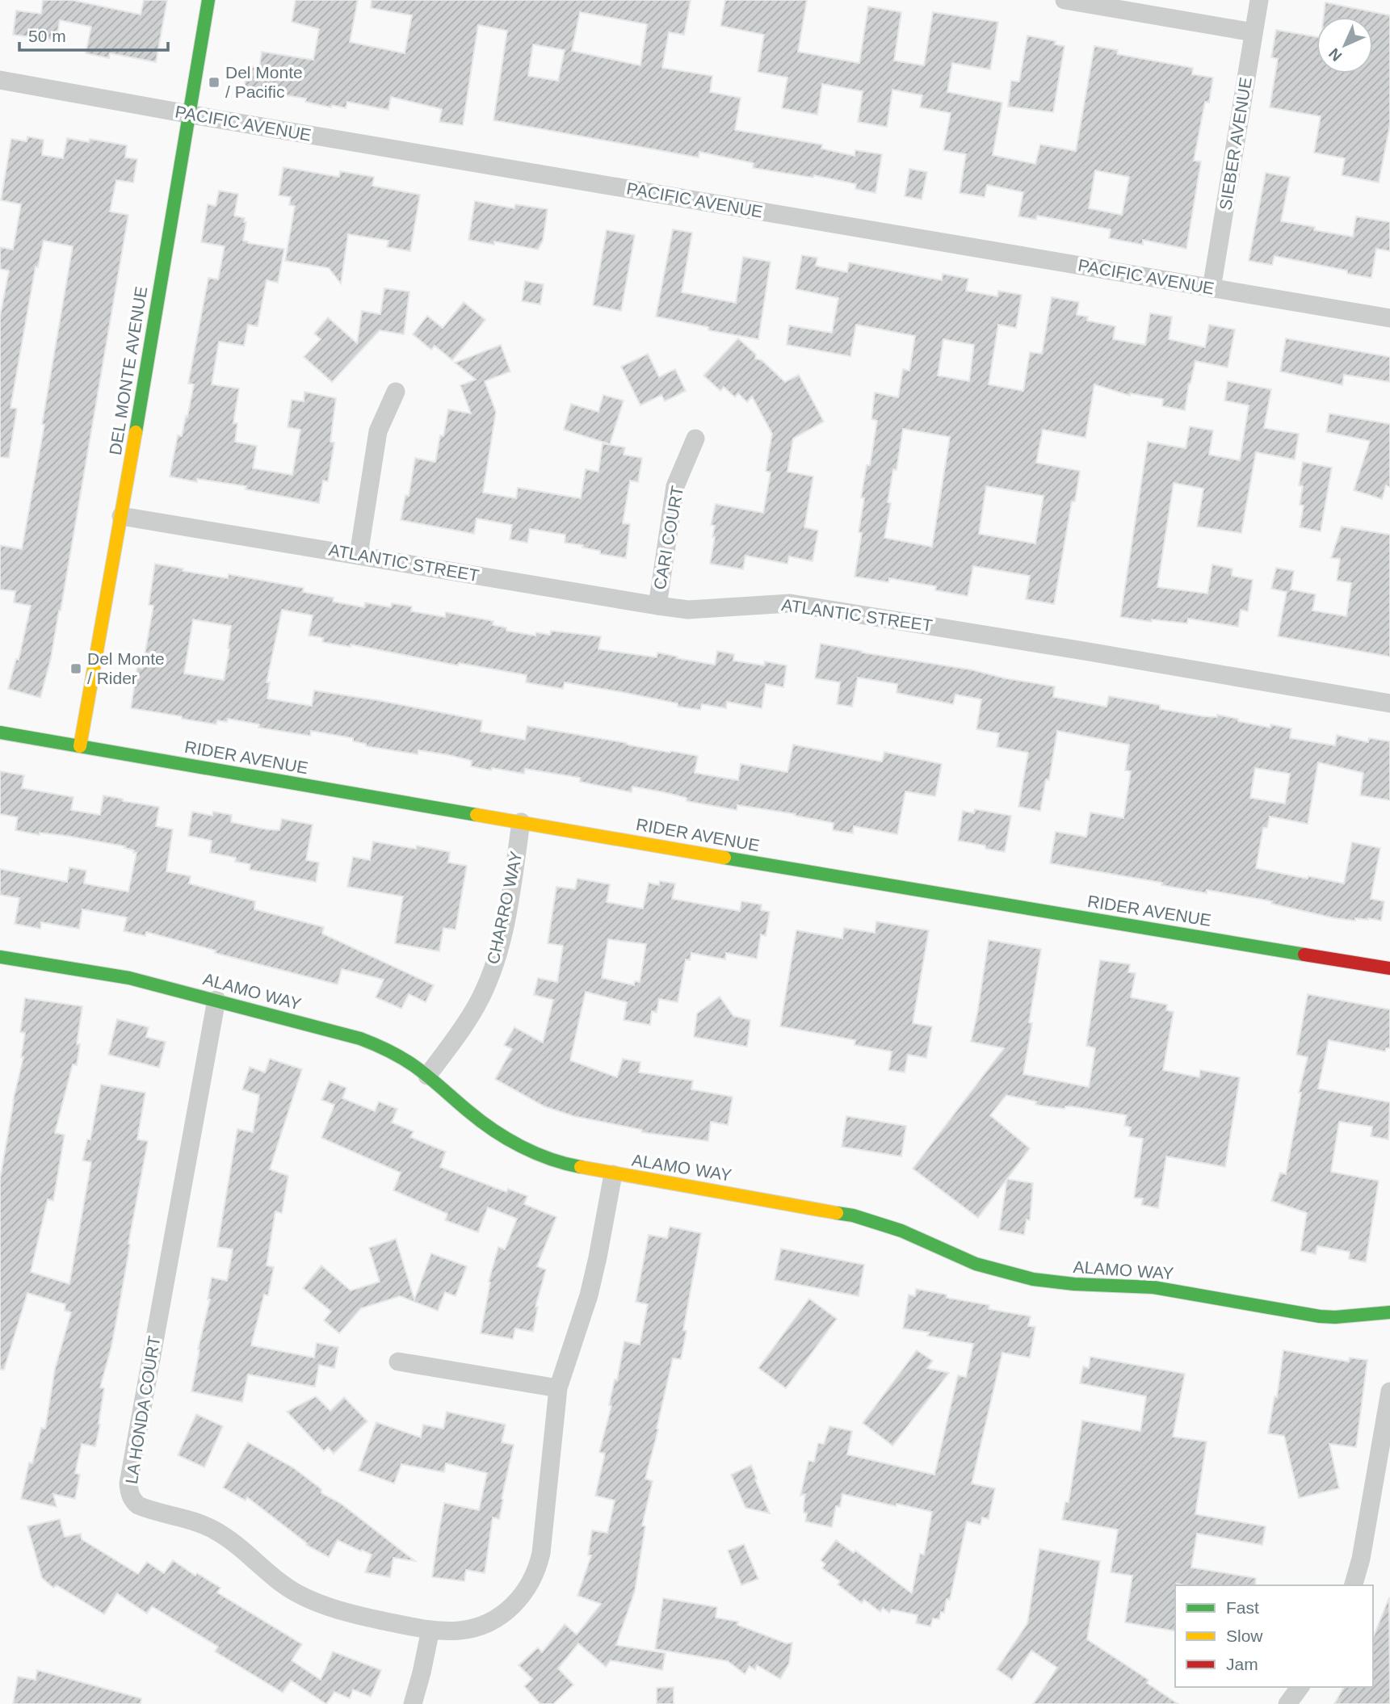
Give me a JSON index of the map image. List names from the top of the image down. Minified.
{"streets":{"street":["PACIFIC AVENUE","SIEBER AVENUE","DEL MONTE AVENUE","CARI COURT","ATLANTIC STREET","RIDER AVENUE","CHARRO WAY","ALAMO WAY","LA HONDA COURT"]},"crossings":[["PACIFIC AVENUE","SIEBER AVENUE"],["PACIFIC AVENUE","DEL MONTE AVENUE"],["DEL MONTE AVENUE","ATLANTIC STREET"],["DEL MONTE AVENUE","RIDER AVENUE"],["CARI COURT","ATLANTIC STREET"],["RIDER AVENUE","CHARRO WAY"],["CHARRO WAY","ALAMO WAY"],["ALAMO WAY","LA HONDA COURT"]],"places":{"transit":["Del Monte / Pacific","Del Monte / Rider"]},"legend":["Fast","Slow","Jam"],"scale_bar":"50 m","north":"bottom left"}
